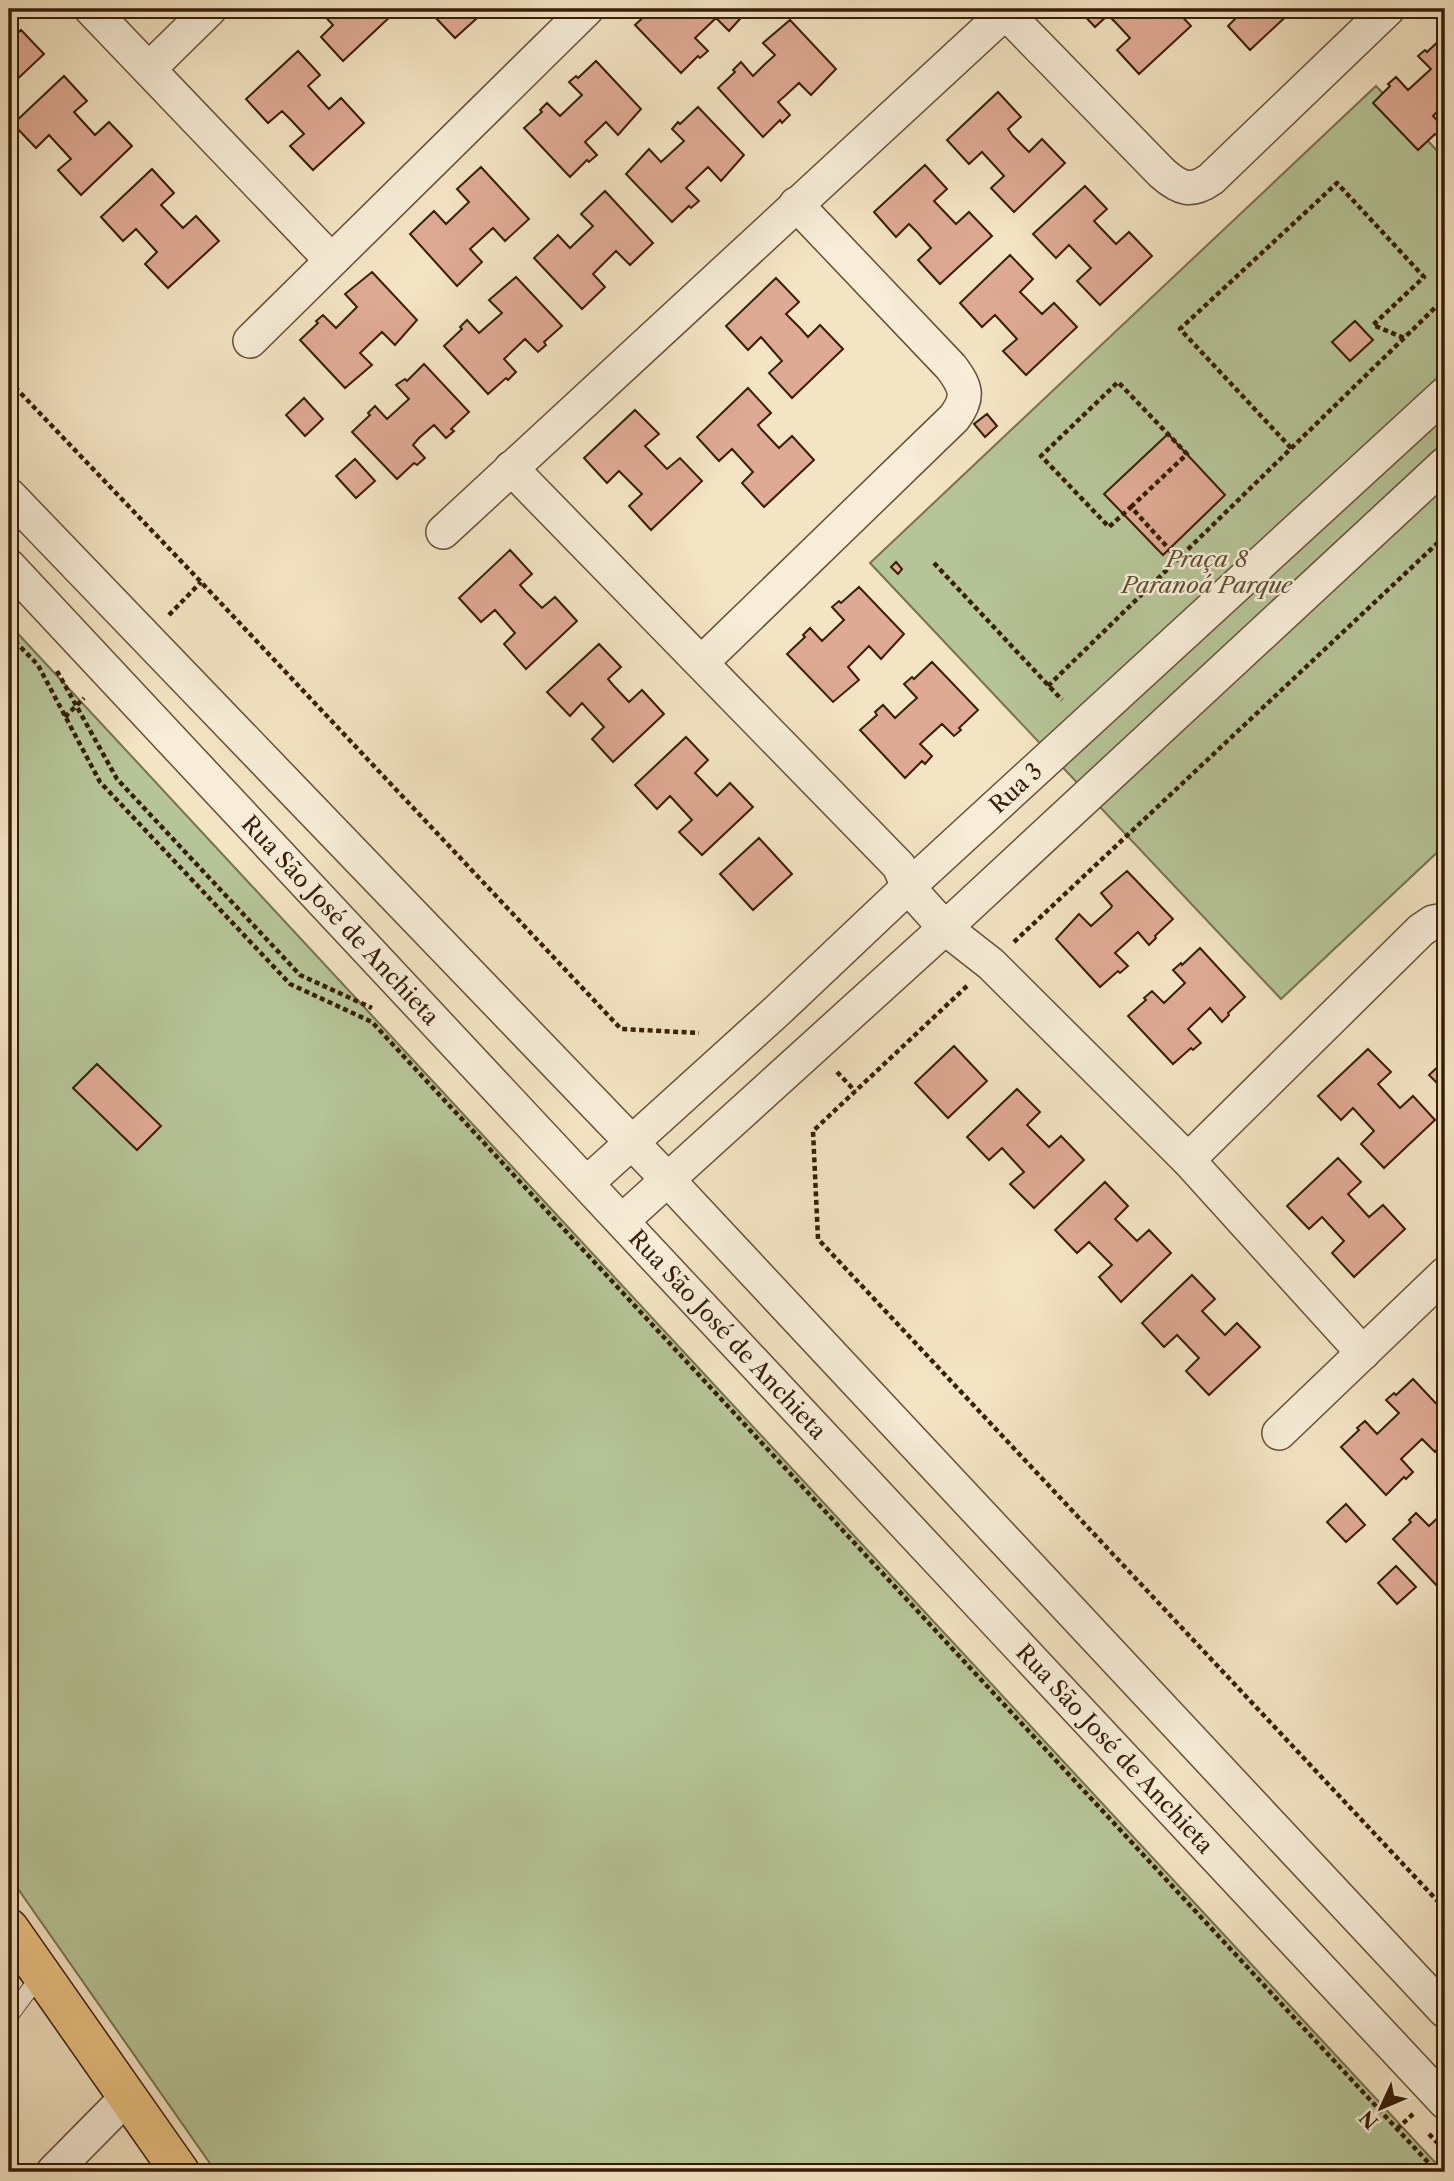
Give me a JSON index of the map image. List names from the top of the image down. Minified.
{"streets":{"street":["Rua 3","Rua São José de Anchieta"]},"crossings":[["Rua 3","Rua São José de Anchieta"]],"parks":["Praça 8 Paranoá Parque"],"north":"bottom left"}
